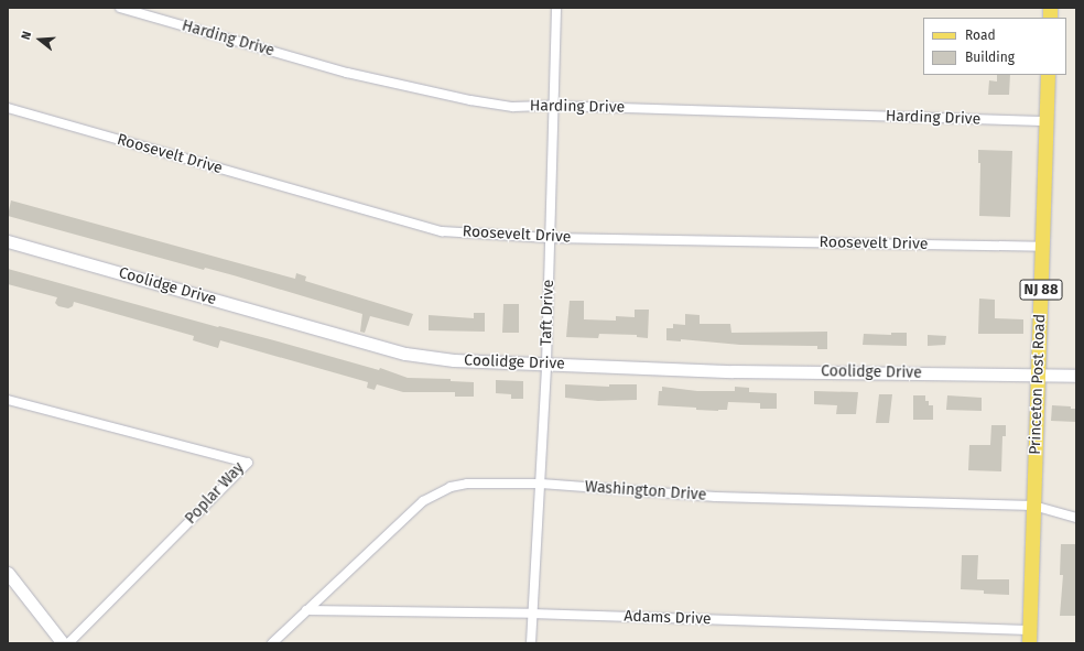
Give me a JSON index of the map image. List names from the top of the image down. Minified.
{"streets":{"main road":["NJ 88","Princeton Post Road"],"street":["Harding Drive","Roosevelt Drive","Coolidge Drive","Taft Drive","Washington Drive","Poplar Way","Adams Drive"]},"crossings":[["Harding Drive","Taft Drive"],["Harding Drive","Princeton Post Road"],["Roosevelt Drive","Taft Drive"],["Roosevelt Drive","Princeton Post Road"],["Coolidge Drive","Taft Drive"],["Coolidge Drive","Princeton Post Road"],["Taft Drive","Washington Drive"],["Taft Drive","Adams Drive"],["Princeton Post Road","Washington Drive"],["Princeton Post Road","Adams Drive"],["Washington Drive","Adams Drive"]],"legend":["Road","Building"],"north":"left"}
